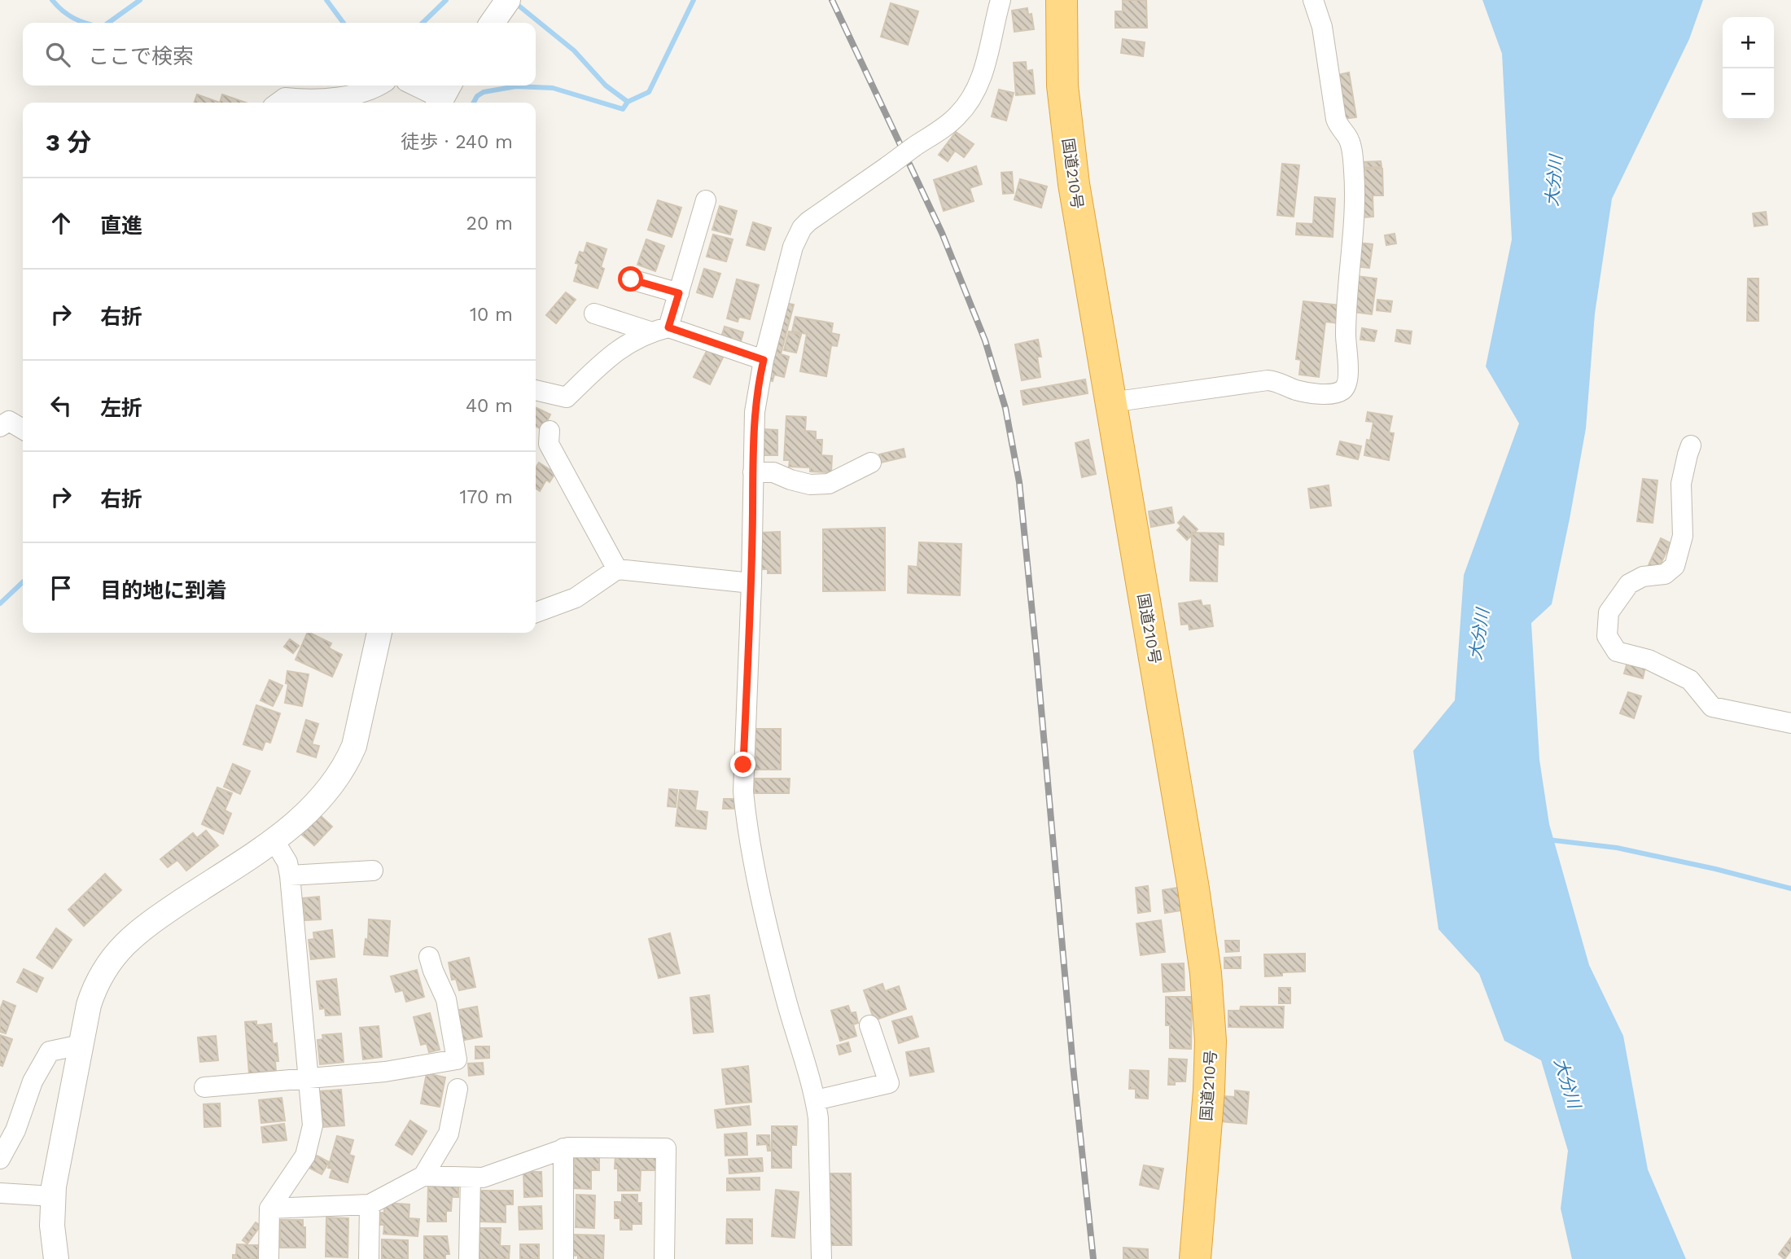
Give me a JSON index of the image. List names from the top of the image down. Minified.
{"streets":{"highway":["国道210号"]},"water":["大分川"],"page":{"map_buttons":["+","−"],"search":"ここで検索","heading":["3 分","徒歩 · 240 m"],"list":[["直進","20 m"],["右折","10 m"],["左折","40 m"],["右折","170 m"],"目的地に到着"]}}
